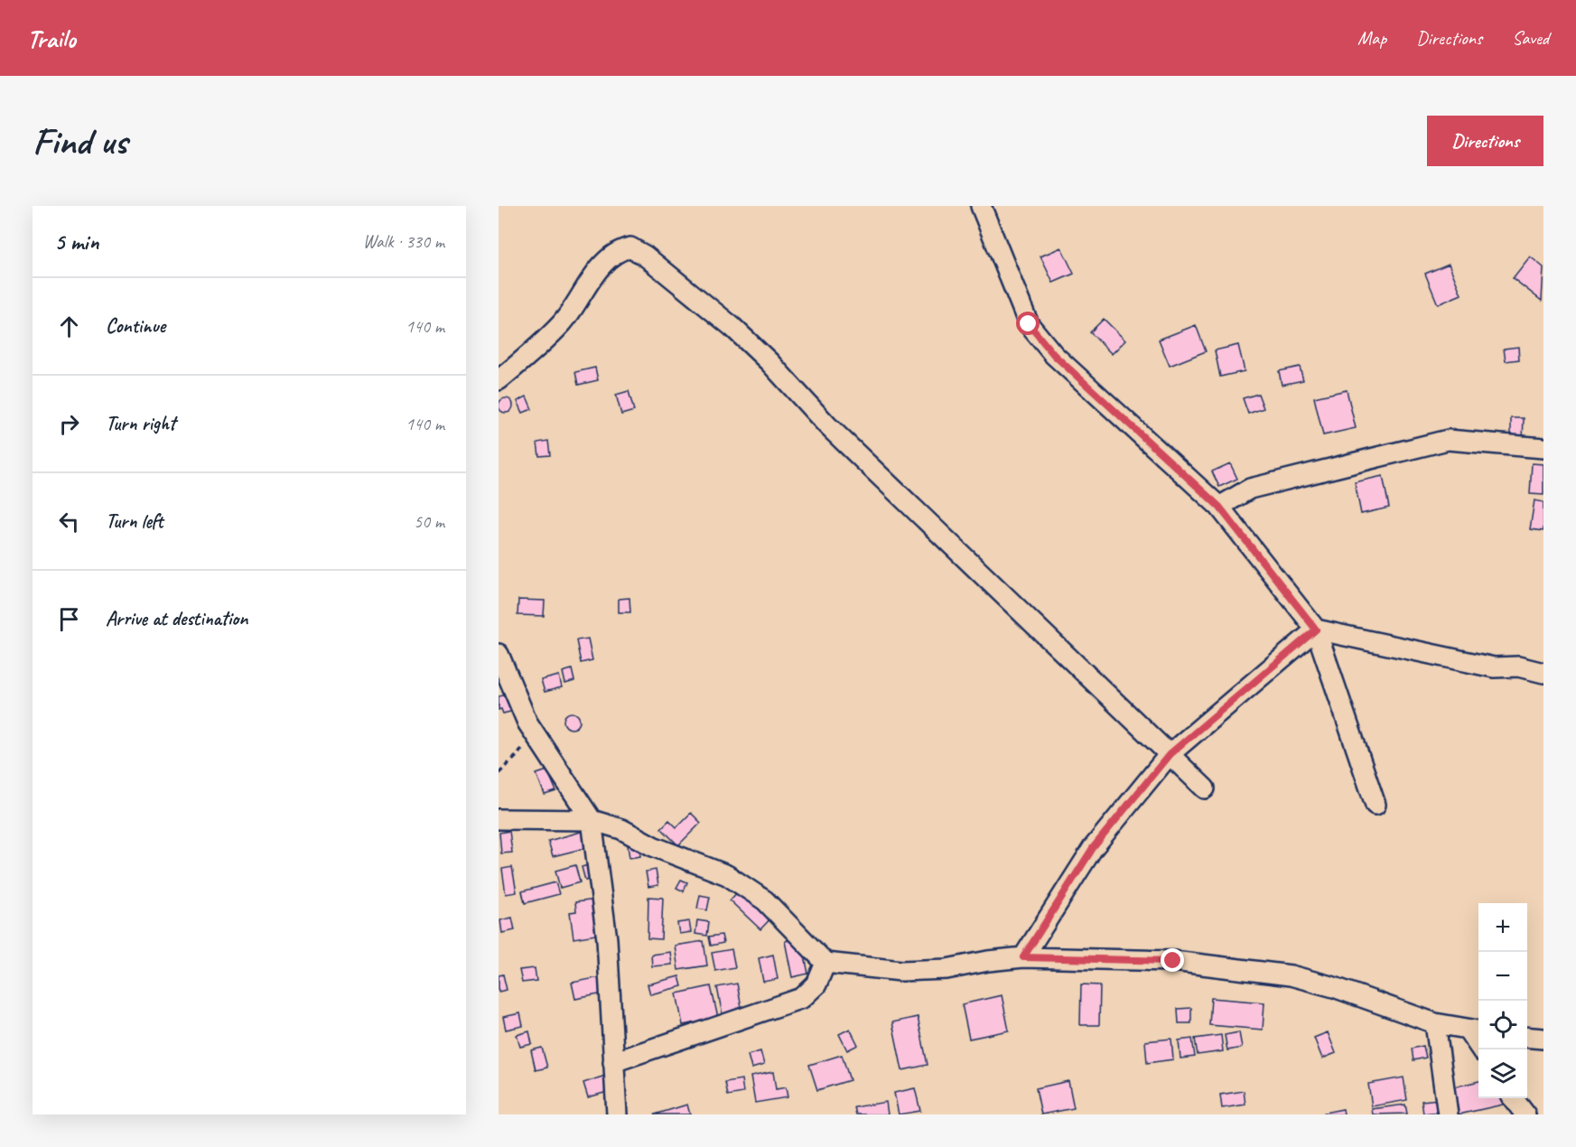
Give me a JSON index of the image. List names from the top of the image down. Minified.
{"page":{"header":"Trailo","nav":["Map","Directions","Saved"],"buttons":"Directions","title":"Find us","heading":["5 min","Walk · 330 m"],"list":[["Continue","140 m"],["Turn right","140 m"],["Turn left","50 m"],"Arrive at destination"],"map_buttons":["+","−"]}}
